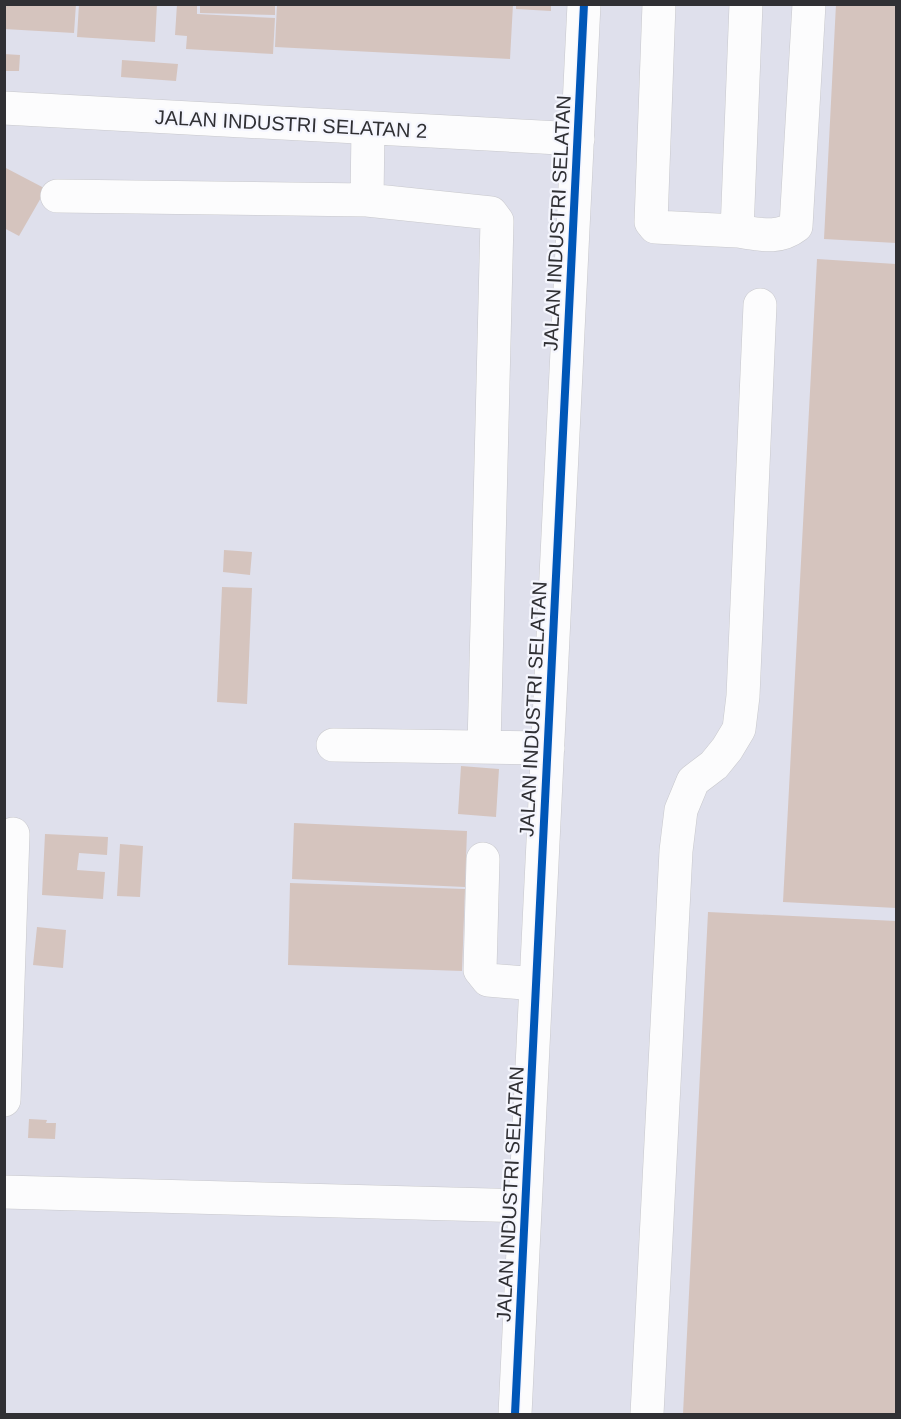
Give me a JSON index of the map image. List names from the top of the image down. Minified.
{"streets":{"street":["JALAN INDUSTRI SELATAN 2","JALAN INDUSTRI SELATAN"]},"crossings":[["JALAN INDUSTRI SELATAN 2","JALAN INDUSTRI SELATAN"]]}
